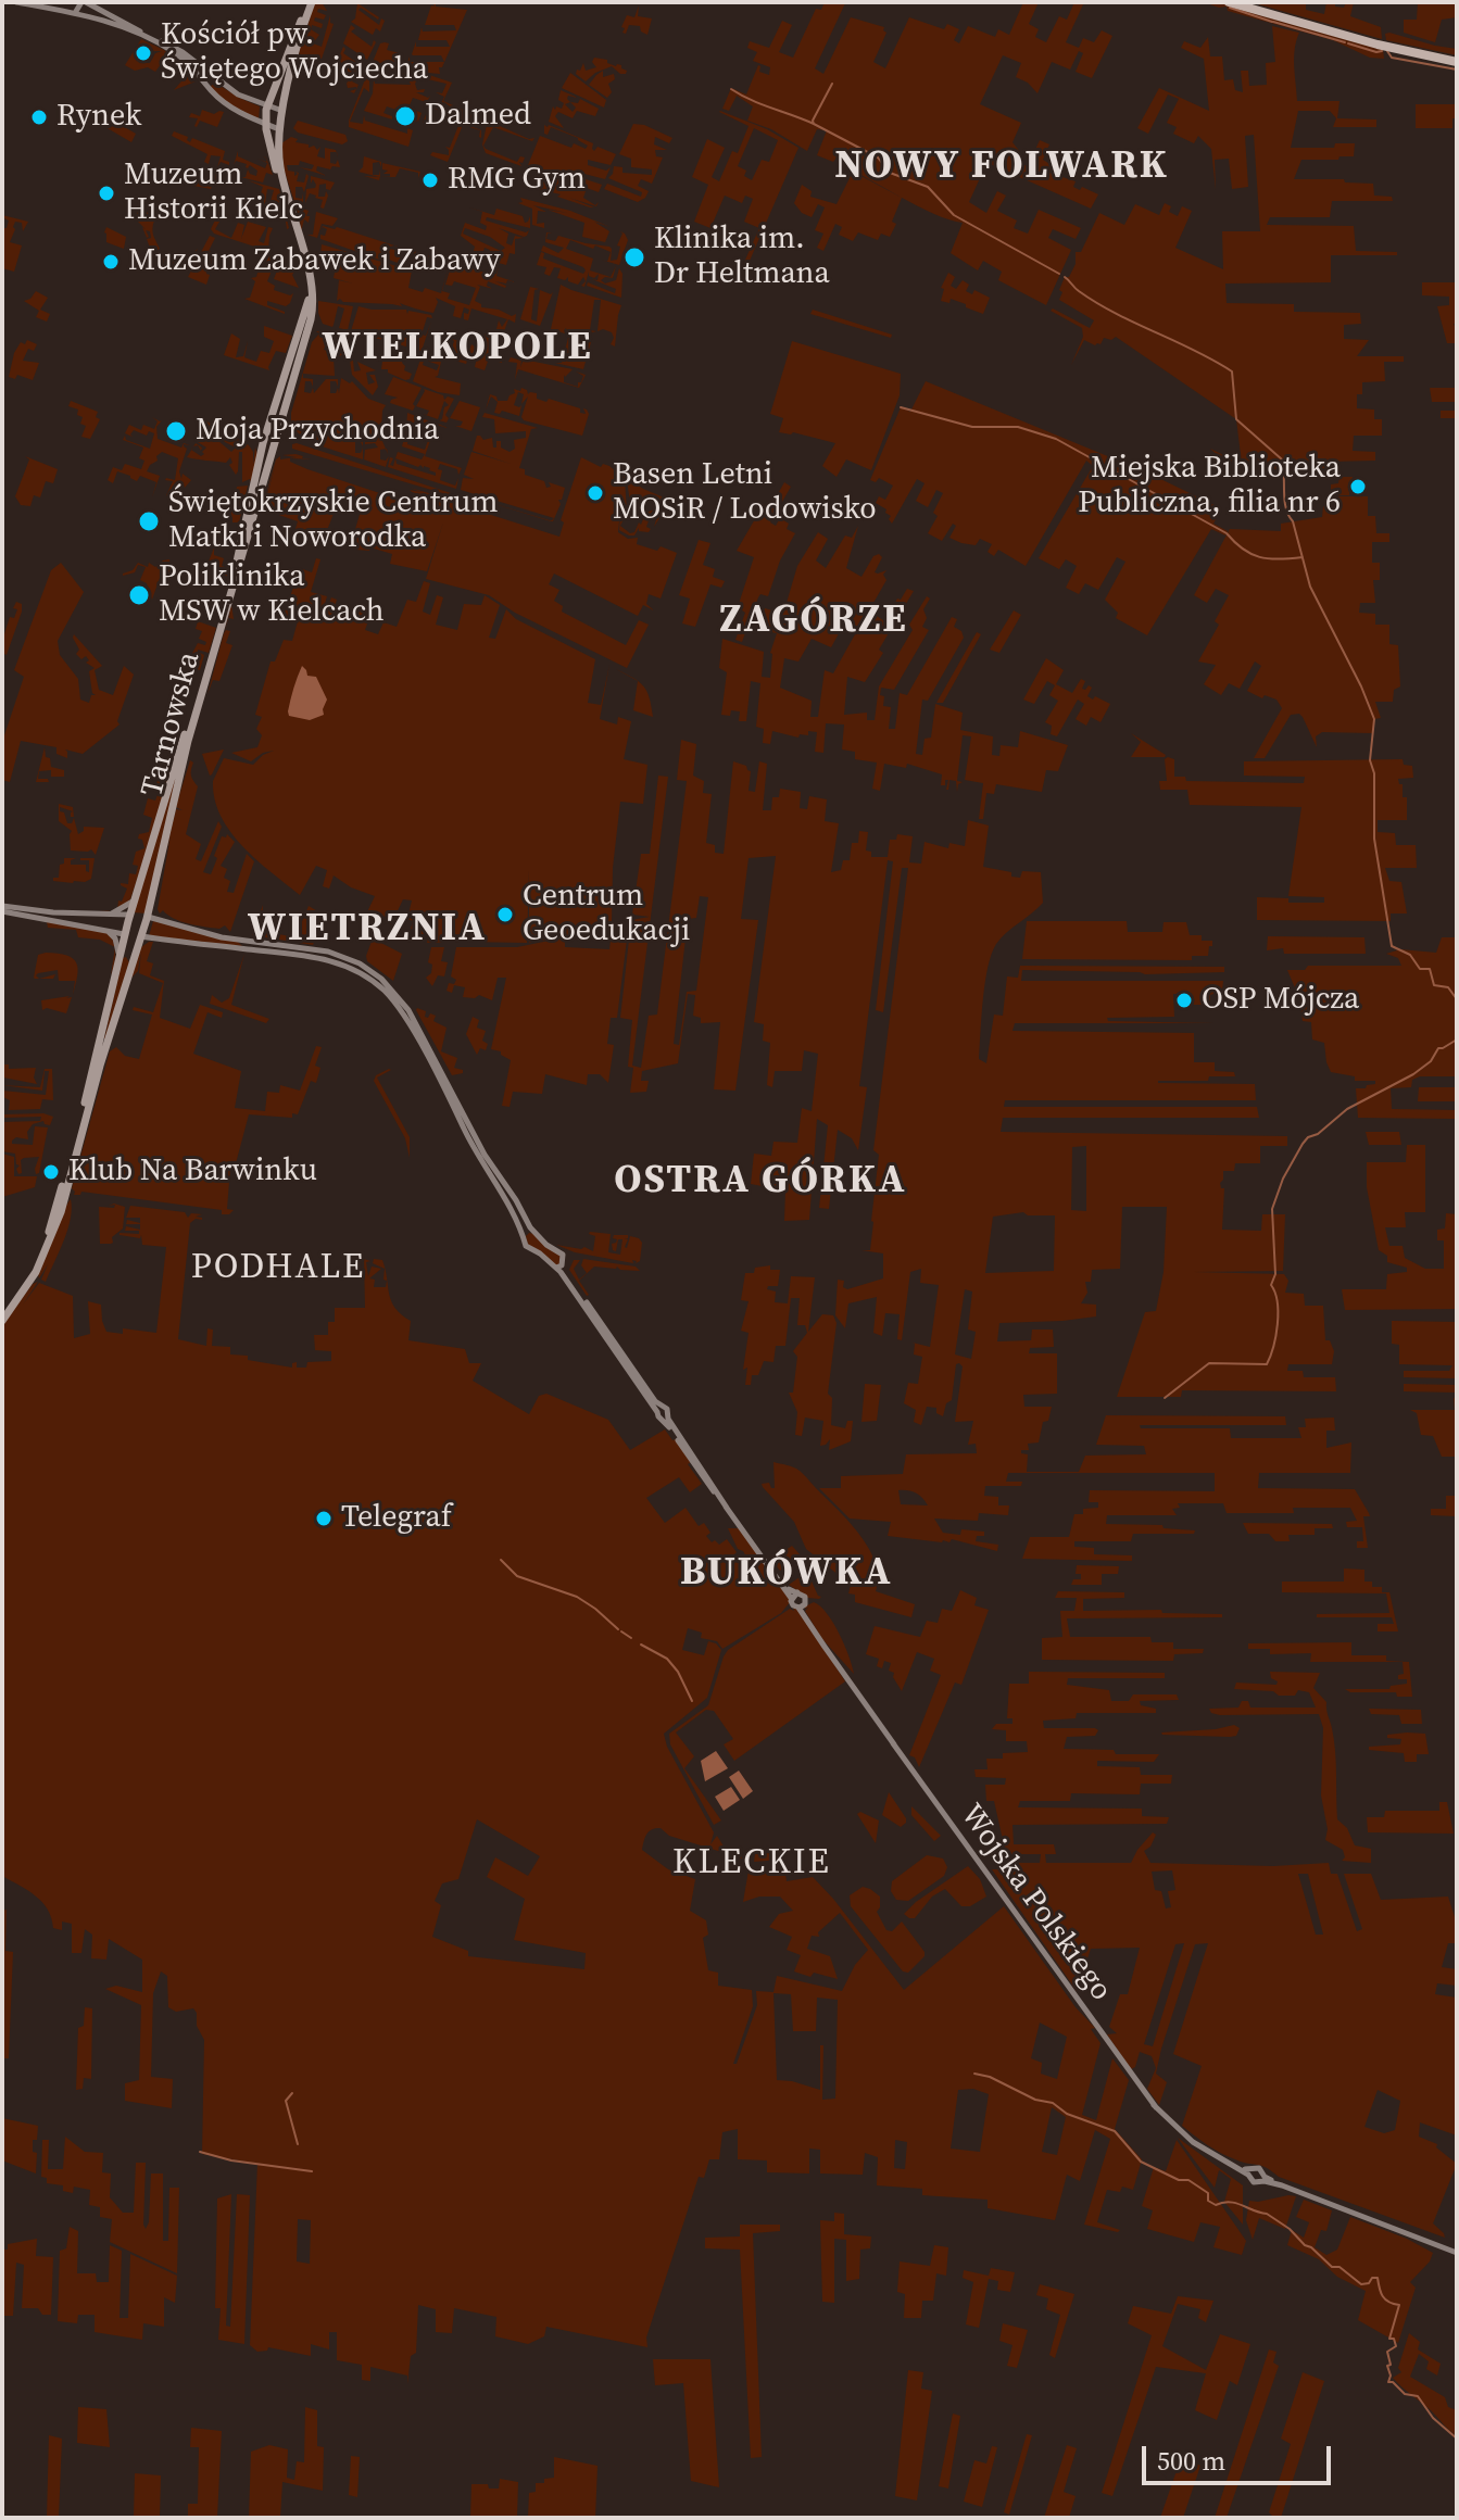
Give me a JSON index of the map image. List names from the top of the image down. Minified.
{"streets":{"main road":["Tarnowska","Wojska Polskiego"]},"districts":["NOWY FOLWARK","WIELKOPOLE","ZAGÓRZE","WIETRZNIA","OSTRA GÓRKA","PODHALE","BUKÓWKA","KLECKIE"],"places":["Kościół pw. Świętego Wojciecha","Dalmed","Rynek","RMG Gym","Muzeum Historii Kielc","Klinika im. Dr Heltmana","Muzeum Zabawek i Zabawy","Moja Przychodnia","Miejska Biblioteka Publiczna, filia nr 6","Basen Letni MOSiR / Lodowisko","Świętokrzyskie Centrum Matki i Noworodka","Poliklinika MSW w Kielcach","Centrum Geoedukacji","OSP Mójcza","Klub Na Barwinku","Telegraf"],"scale_bar":"500 m"}
